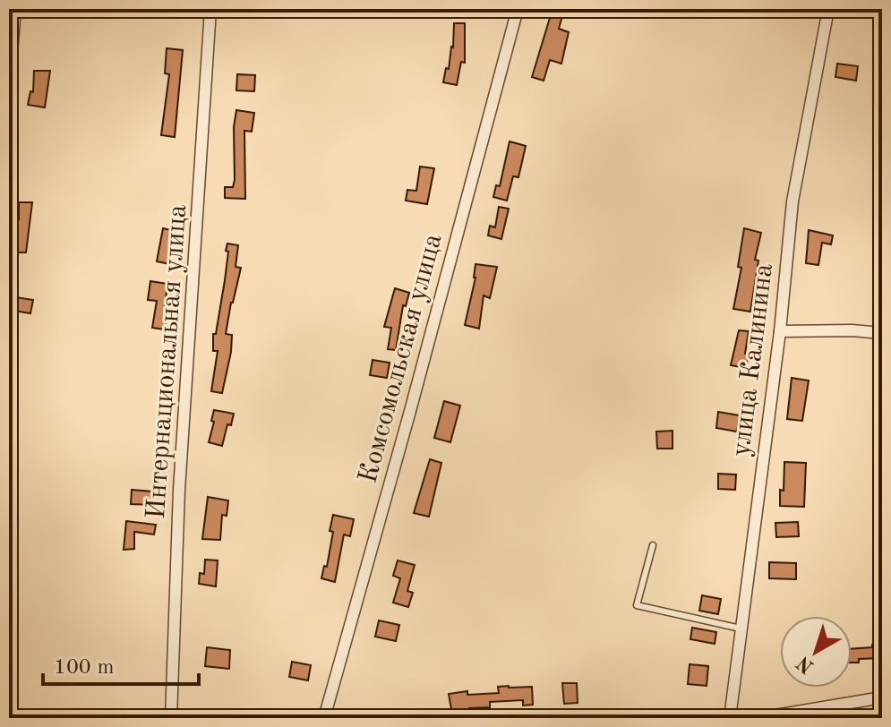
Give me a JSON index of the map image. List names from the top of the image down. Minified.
{"streets":{"street":["Комсомольская улица","улица Калинина","Интернациональная улица"]},"scale_bar":"100 m","north":"bottom left"}
